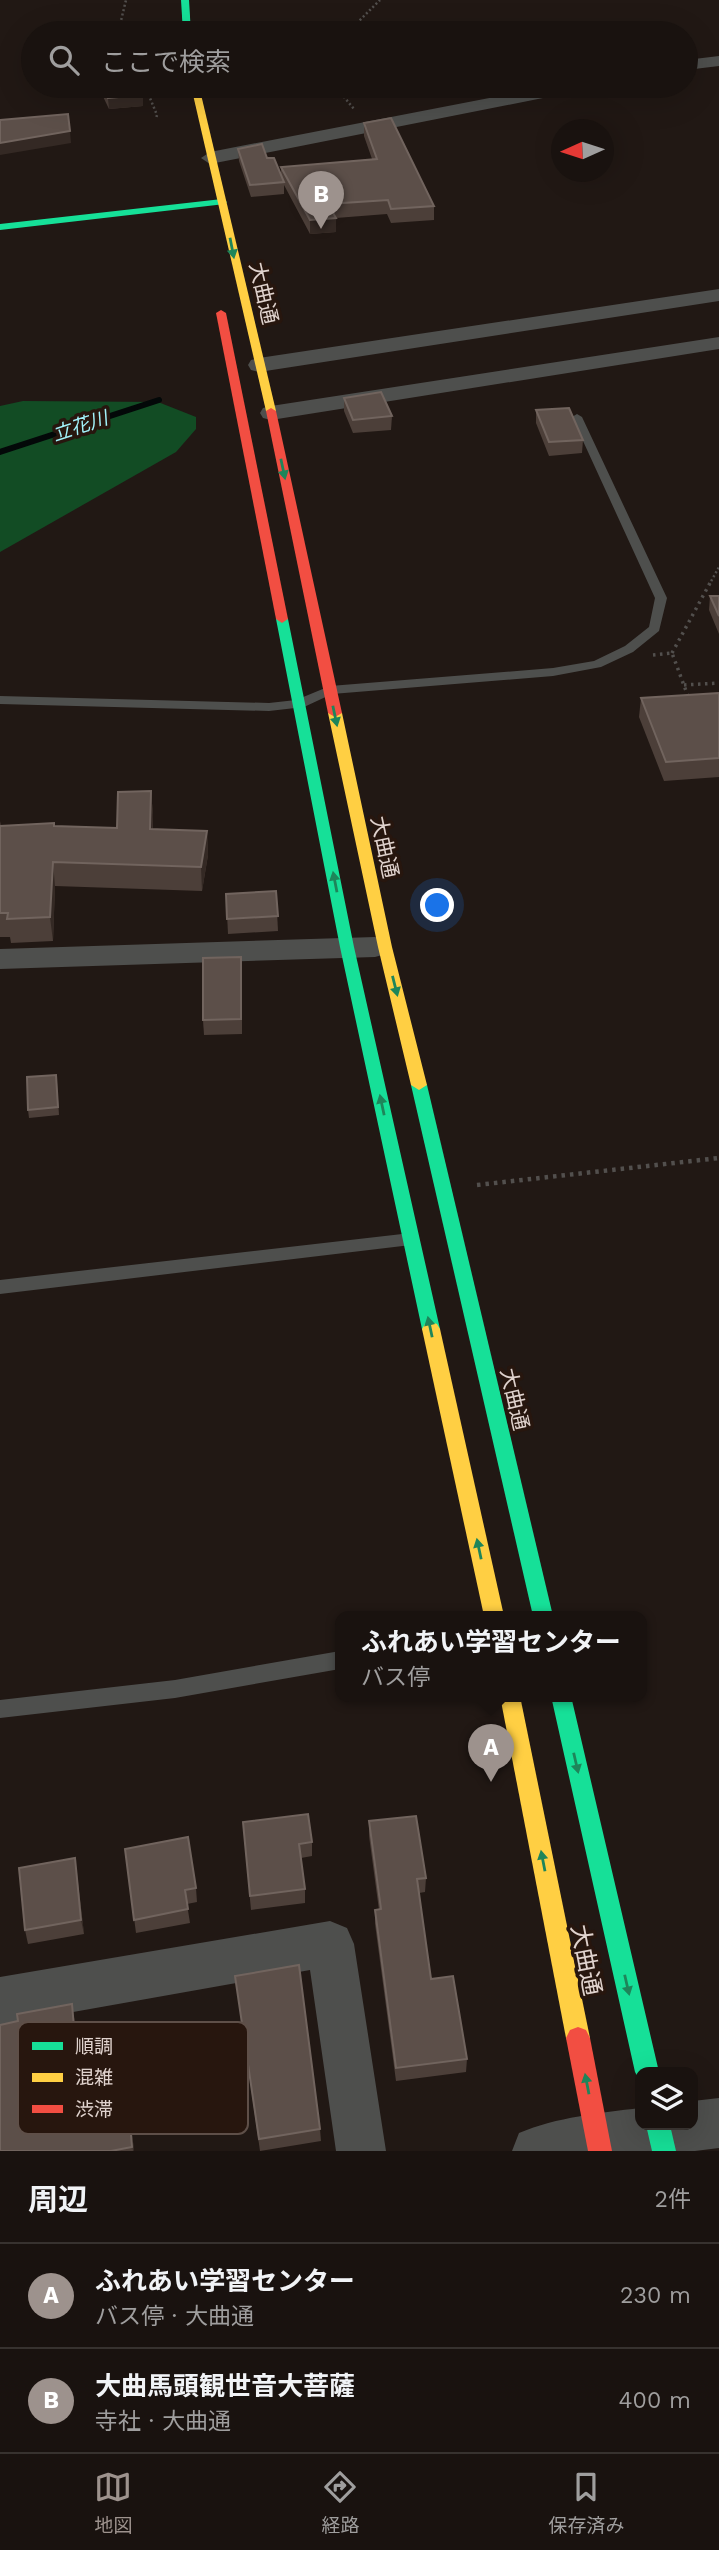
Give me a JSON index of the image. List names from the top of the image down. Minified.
{"streets":{"main road":["大曲通"]},"water":["立花川"],"legend":["順調","混雑","渋滞"],"north":"left","page":{"search":"ここで検索","pins":["B","A"],"popup":["ふれあい学習センター","バス停"],"heading":["周辺","2件"],"list":[{"mark":"A","name":"ふれあい学習センター","note":"バス停 · 大曲通","value":"230 m"},{"mark":"B","name":"大曲馬頭観世音大菩薩","note":"寺社 · 大曲通","value":"400 m"}],"nav":["地図","経路","保存済み"]}}
